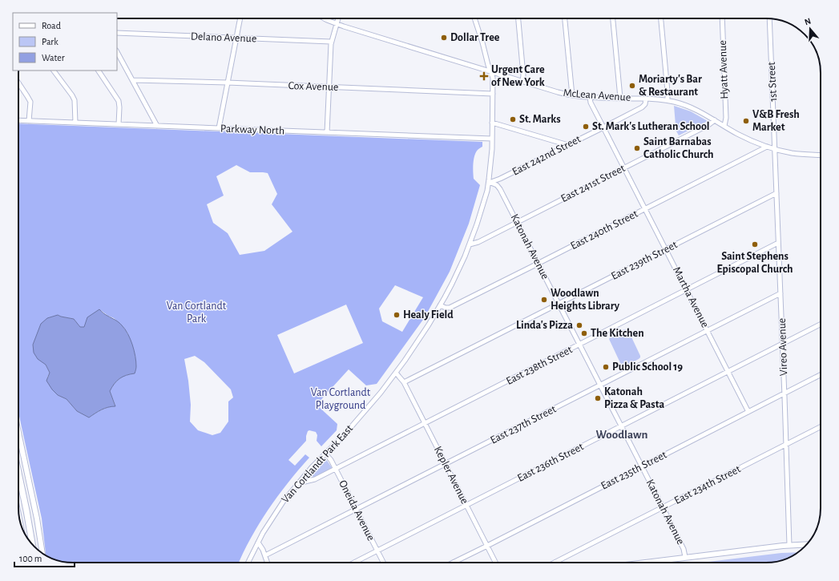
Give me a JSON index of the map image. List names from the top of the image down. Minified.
{"streets":{"street":["Delano Avenue","Hyatt Avenue","1st Street","Cox Avenue","McLean Avenue","Parkway North","East 242nd Street","East 241st Street","East 240th Street","Katonah Avenue","East 239th Street","Martha Avenue","Vireo Avenue","East 238th Street","East 237th Street","East 236th Street","Van Cortlandt Park East","East 235th Street","Kepler Avenue","East 234th Street","Oneida Avenue"]},"crossings":[["Hyatt Avenue","McLean Avenue"],["1st Street","McLean Avenue"],["1st Street","Vireo Avenue"],["Cox Avenue","Van Cortlandt Park East"],["McLean Avenue","East 242nd Street"],["McLean Avenue","East 241st Street"],["McLean Avenue","East 240th Street"],["McLean Avenue","Martha Avenue"],["McLean Avenue","Vireo Avenue"],["McLean Avenue","Van Cortlandt Park East"],["Parkway North","Van Cortlandt Park East"],["East 242nd Street","Katonah Avenue"],["East 242nd Street","Martha Avenue"],["East 242nd Street","Van Cortlandt Park East"],["East 241st Street","Katonah Avenue"],["East 241st Street","Martha Avenue"],["East 241st Street","Van Cortlandt Park East"],["East 240th Street","Katonah Avenue"],["East 240th Street","Martha Avenue"],["East 240th Street","Van Cortlandt Park East"],["Katonah Avenue","East 239th Street"],["Katonah Avenue","East 238th Street"],["Katonah Avenue","East 237th Street"],["Katonah Avenue","East 236th Street"],["Katonah Avenue","Van Cortlandt Park East"],["Katonah Avenue","East 235th Street"],["Katonah Avenue","East 234th Street"],["East 239th Street","Martha Avenue"],["East 239th Street","Vireo Avenue"],["East 239th Street","Kepler Avenue"],["Martha Avenue","East 238th Street"],["Martha Avenue","East 237th Street"],["Martha Avenue","East 236th Street"],["Martha Avenue","East 235th Street"],["Vireo Avenue","East 238th Street"],["Vireo Avenue","East 237th Street"],["Vireo Avenue","East 236th Street"],["Vireo Avenue","East 235th Street"],["Vireo Avenue","East 234th Street"],["East 238th Street","Van Cortlandt Park East"],["East 238th Street","Kepler Avenue"],["East 238th Street","Oneida Avenue"],["East 237th Street","Kepler Avenue"],["East 237th Street","Oneida Avenue"],["East 236th Street","Kepler Avenue"],["East 236th Street","Oneida Avenue"],["Van Cortlandt Park East","Oneida Avenue"],["East 235th Street","Kepler Avenue"]],"districts":["Woodlawn"],"parks":["Van Cortlandt Park","Van Cortlandt Playground"],"places":{"other":["Dollar Tree","Moriarty's Bar & Restaurant","St. Marks","V&B Fresh Market","St. Mark's Lutheran School","Saint Barnabas Catholic Church","Saint Stephens Episcopal Church","Woodlawn Heights Library","Healy Field","Linda's Pizza","The Kitchen","Public School 19","Katonah Pizza & Pasta"],"health":["Urgent Care of New York"]},"legend":["Road","Park","Water"],"scale_bar":"100 m","north":"top"}
